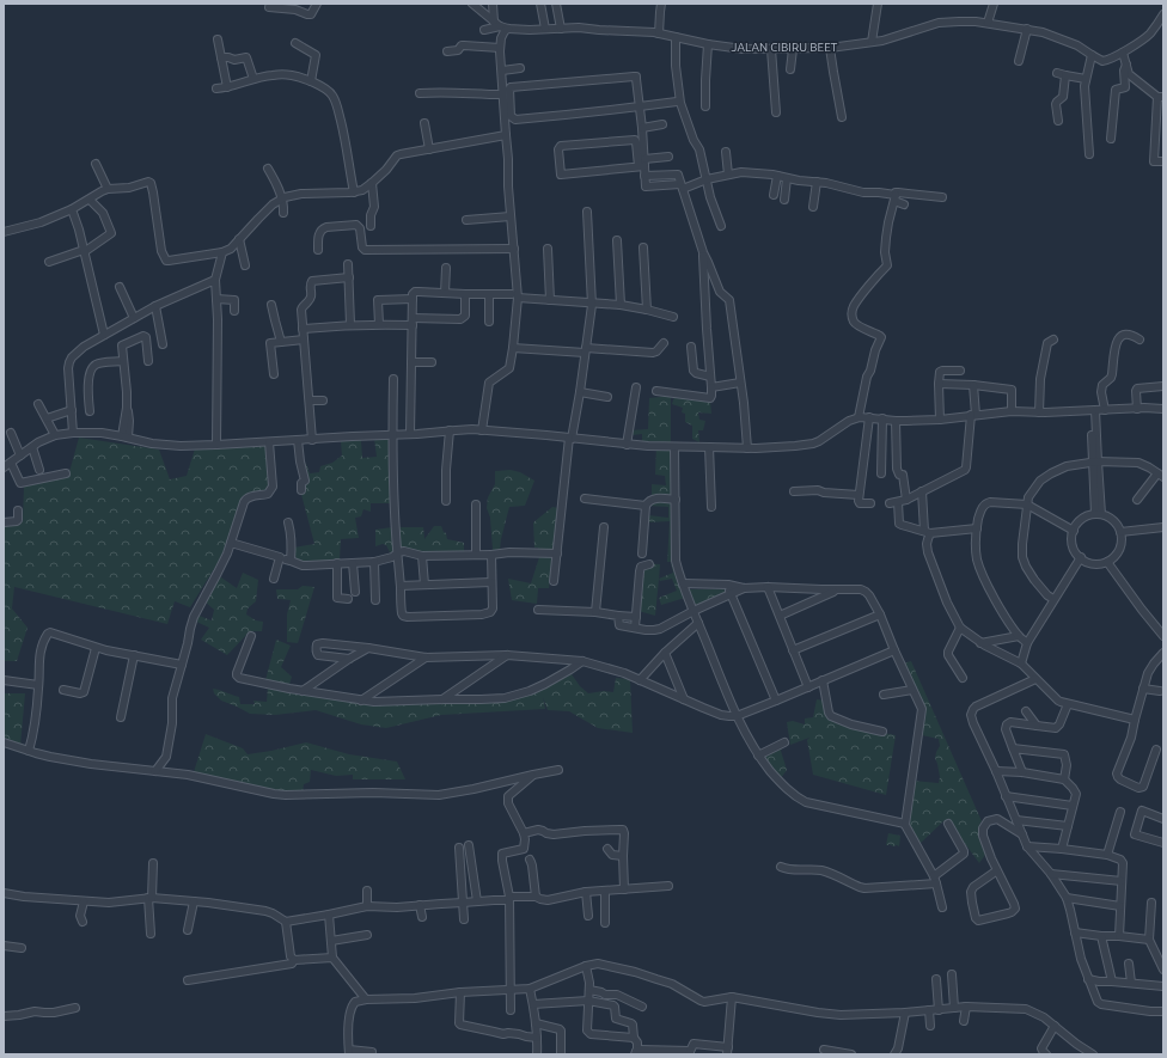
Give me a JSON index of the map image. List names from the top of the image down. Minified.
{"streets":{"street":["JALAN CIBIRU BEET"]}}
